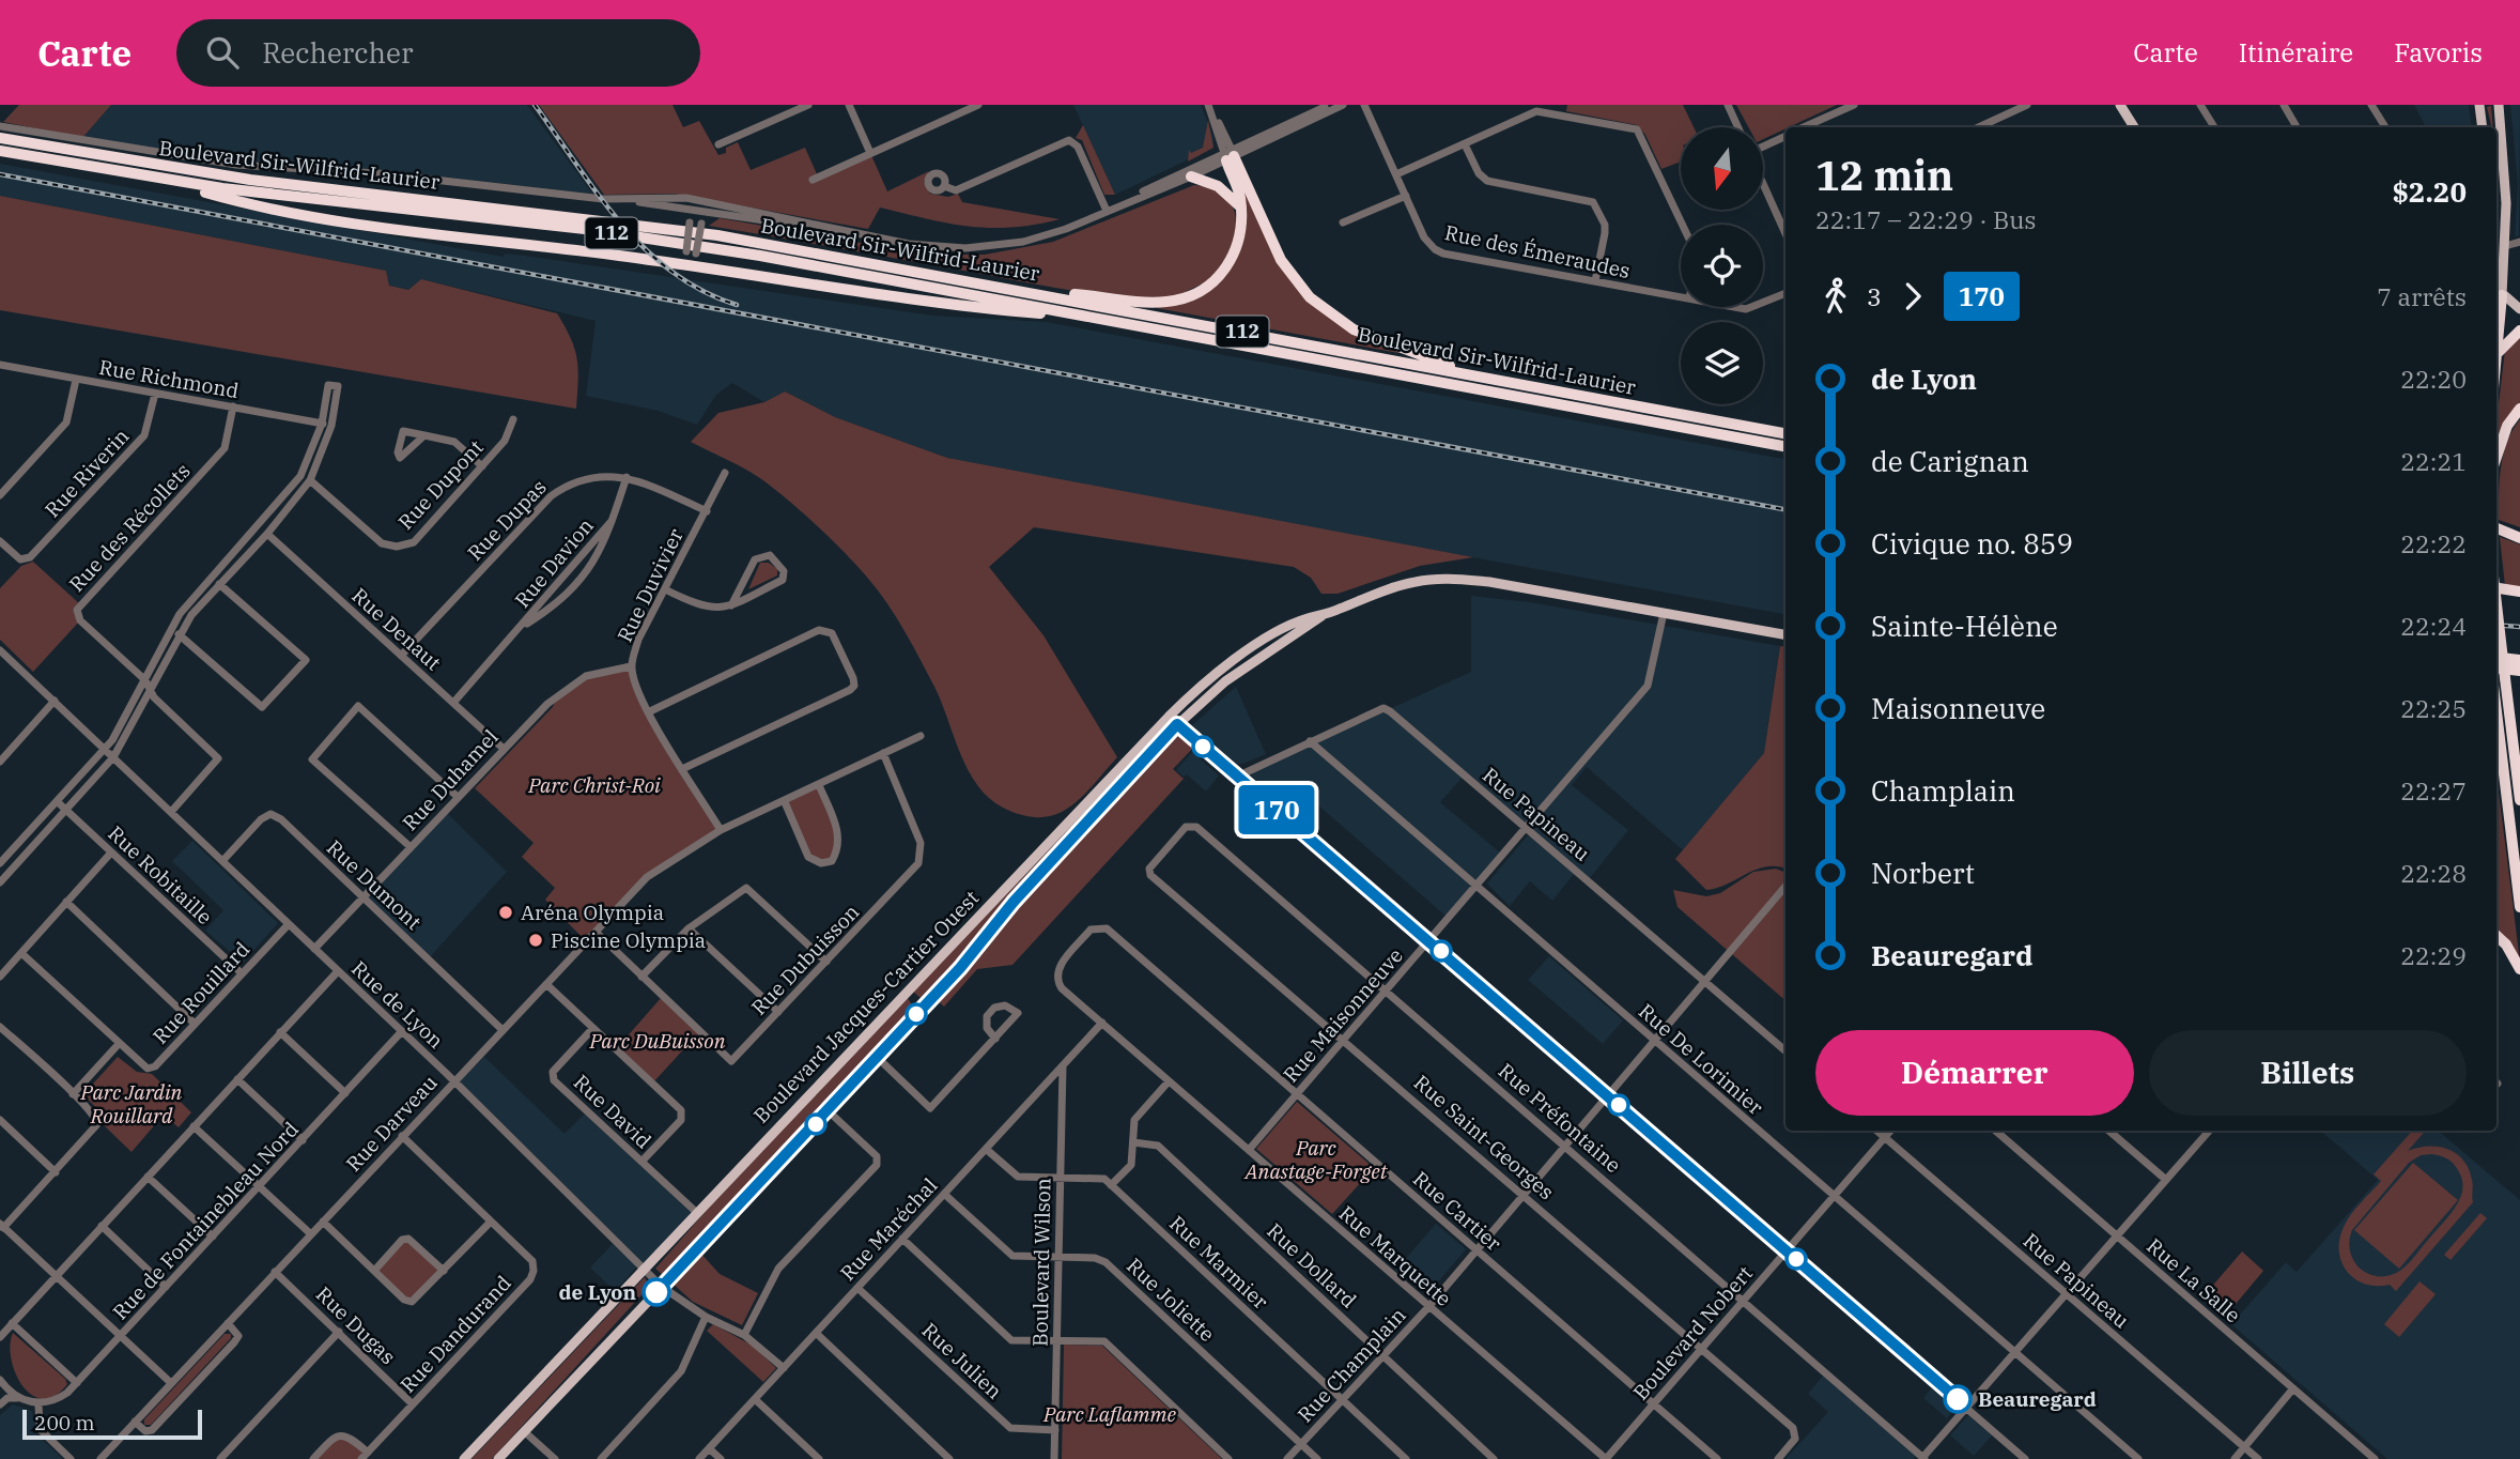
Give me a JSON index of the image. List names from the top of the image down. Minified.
{"streets":{"highway":["Boulevard Sir-Wilfrid-Laurier","112"],"main road":["Boulevard Jacques-Cartier Ouest"],"street":["Rue des Émeraudes","Rue Richmond","Rue Riverin","Rue Dupont","Rue Dupas","Rue des Récollets","Rue Davion","Rue Duvivier","Rue Denaut","Rue Duhamel","Rue Papineau","Rue Robitaille","Rue Dumont","Rue Dubuisson","Rue Rouillard","Rue de Lyon","Rue Maisonneuve","Rue De Lorimier","Rue David","Rue Préfontaine","Rue Darveau","Rue Saint-Georges","Rue Cartier","Rue de Fontainebleau Nord","Rue Maréchal","Rue Marquette","Boulevard Wilson","Rue Marmier","Rue Dollard","Rue La Salle","Rue Joliette","Rue Dugas","Boulevard Nobert","Rue Dandurand","Rue Julien","Rue Champlain"]},"crossings":[["Rue Richmond","Rue Riverin"],["Rue Richmond","Rue des Récollets"],["Rue Dupas","Rue Davion"],["Rue Dupas","Rue Duvivier"],["Rue Dupas","Rue Denaut"],["Rue Davion","Rue Denaut"],["Rue Duvivier","Rue Duhamel"],["Rue Duvivier","Rue Darveau"],["Rue Denaut","Rue Duhamel"],["Rue Duhamel","Rue Dumont"],["Rue Duhamel","Rue de Lyon"],["Rue Papineau","Rue Maisonneuve"],["Rue Papineau","Rue De Lorimier"],["Rue Papineau","Boulevard Nobert"],["Rue Papineau","Rue Champlain"],["Rue Robitaille","Rue Rouillard"],["Rue Dumont","Rue de Lyon"],["Rue Dumont","Rue Darveau"],["Rue Dubuisson","Rue Darveau"],["Rue Rouillard","Rue de Lyon"],["Rue de Lyon","Boulevard Jacques-Cartier Ouest"],["Rue de Lyon","Rue Darveau"],["Rue de Lyon","Rue de Fontainebleau Nord"],["Rue de Lyon","Rue Maréchal"],["Boulevard Jacques-Cartier Ouest","Rue Maisonneuve"],["Boulevard Jacques-Cartier Ouest","Rue David"],["Rue Maisonneuve","Rue De Lorimier"],["Rue Maisonneuve","Rue Préfontaine"],["Rue Maisonneuve","Rue Saint-Georges"],["Rue Maisonneuve","Rue Cartier"],["Rue Maisonneuve","Rue Marquette"],["Rue De Lorimier","Boulevard Nobert"],["Rue De Lorimier","Rue Champlain"],["Rue Préfontaine","Rue Saint-Georges"],["Rue Préfontaine","Boulevard Nobert"],["Rue Préfontaine","Rue Champlain"],["Rue Darveau","Rue Dugas"],["Rue Darveau","Rue Dandurand"],["Rue Saint-Georges","Boulevard Nobert"],["Rue Saint-Georges","Rue Champlain"],["Rue Cartier","Rue Marquette"],["Rue Cartier","Boulevard Nobert"],["Rue Cartier","Rue Champlain"],["Rue Maréchal","Rue Marquette"],["Rue Maréchal","Boulevard Wilson"],["Rue Maréchal","Rue Joliette"],["Rue Maréchal","Rue Julien"],["Rue Marquette","Boulevard Nobert"],["Rue Marquette","Rue Champlain"],["Boulevard Wilson","Rue Joliette"],["Boulevard Wilson","Rue Julien"],["Rue Marmier","Rue Champlain"],["Rue Dollard","Rue Champlain"],["Rue Joliette","Rue Champlain"],["Rue Dugas","Rue Dandurand"]],"parks":["Parc Christ-Roi","Parc DuBuisson","Parc Jardin Rouillard","Parc Anastage-Forget","Parc Laflamme"],"places":["Aréna Olympia","Piscine Olympia","de Lyon","Beauregard"],"lines":["bus line 170"],"scale_bar":"200 m","north":"bottom","page":{"header":"Carte","search":"Rechercher","nav":["Carte","Itinéraire","Favoris"],"on_map":"170","heading":["12 min","22:17 – 22:29 · Bus","$2.20"],"legs":["3","170","7 arrêts"],"list":[{"name":"de Lyon","value":"22:20"},{"name":"de Carignan","value":"22:21"},{"name":"Civique no. 859","value":"22:22"},{"name":"Sainte-Hélène","value":"22:24"},{"name":"Maisonneuve","value":"22:25"},{"name":"Champlain","value":"22:27"},{"name":"Norbert","value":"22:28"},{"name":"Beauregard","value":"22:29"}],"buttons":["Démarrer","Billets"],"scale":"200 m"}}
